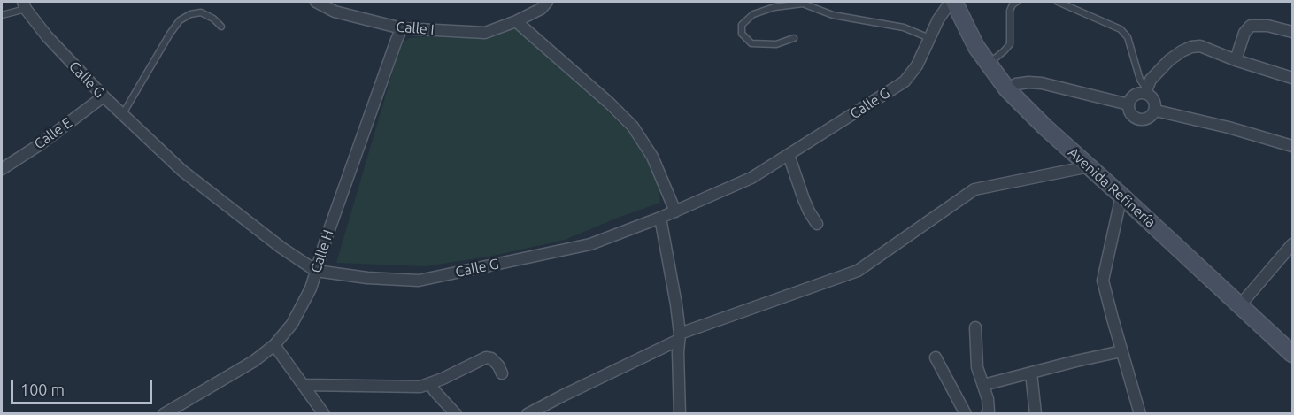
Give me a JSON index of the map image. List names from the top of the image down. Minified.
{"streets":{"main road":["Avenida Refinería"],"street":["Calle I","Calle G","Calle E","Calle H"]},"crossings":[["Calle I","Calle H"],["Calle G","Calle E"],["Calle G","Calle H"]],"scale_bar":"100 m"}
